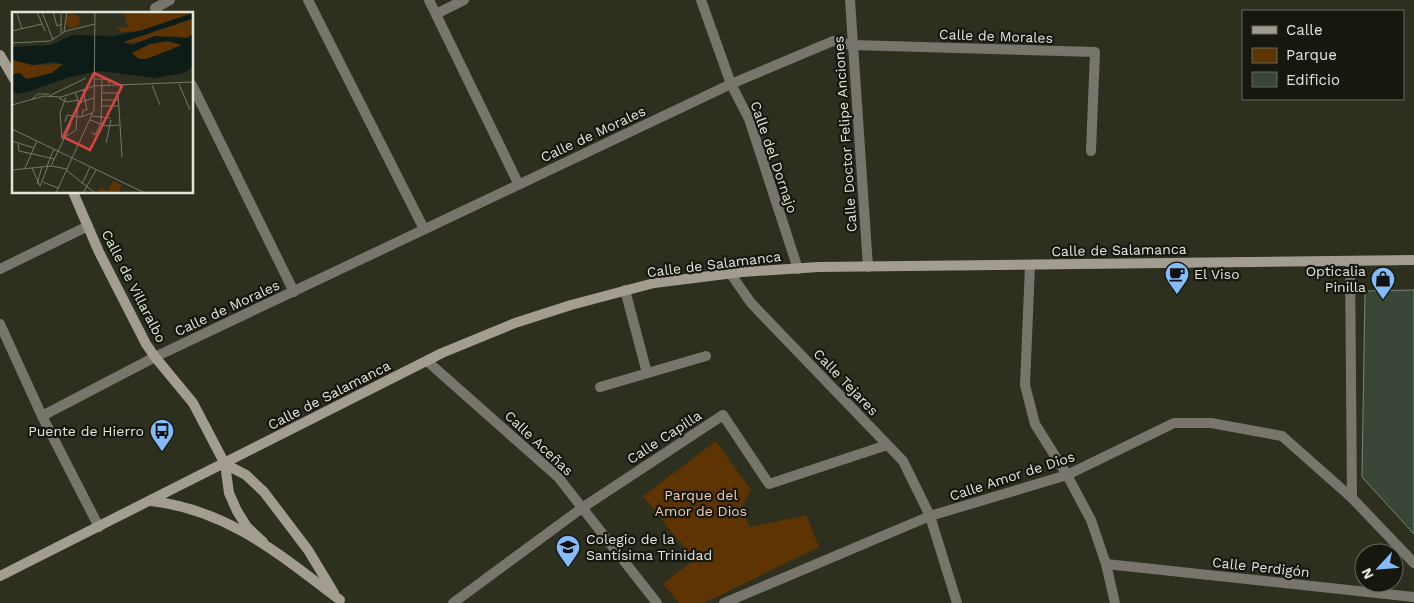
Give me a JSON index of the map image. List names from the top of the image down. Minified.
{"streets":{"main road":["Calle de Salamanca","Calle de Villaralbo"],"street":["Calle de Morales","Calle Doctor Felipe Anciones","Calle del Dornajo","Calle Tejares","Calle Capilla","Calle Aceñas","Calle Amor de Dios","Calle Perdigón"]},"crossings":[["Calle de Morales","Calle Doctor Felipe Anciones"],["Calle de Morales","Calle del Dornajo"],["Calle de Morales","Calle de Villaralbo"],["Calle Doctor Felipe Anciones","Calle de Salamanca"],["Calle del Dornajo","Calle de Salamanca"],["Calle de Salamanca","Calle de Villaralbo"],["Calle de Salamanca","Calle Tejares"],["Calle de Salamanca","Calle Aceñas"],["Calle Tejares","Calle Capilla"],["Calle Tejares","Calle Amor de Dios"],["Calle Capilla","Calle Aceñas"]],"parks":["Parque del Amor de Dios"],"places":{"cafe":["El Viso"],"shop":["Opticalia Pinilla"],"bus stop":["Puente de Hierro"],"school or university":["Colegio de la Santísima Trinidad"]},"legend":["Calle","Parque","Edificio"],"north":"bottom left"}
